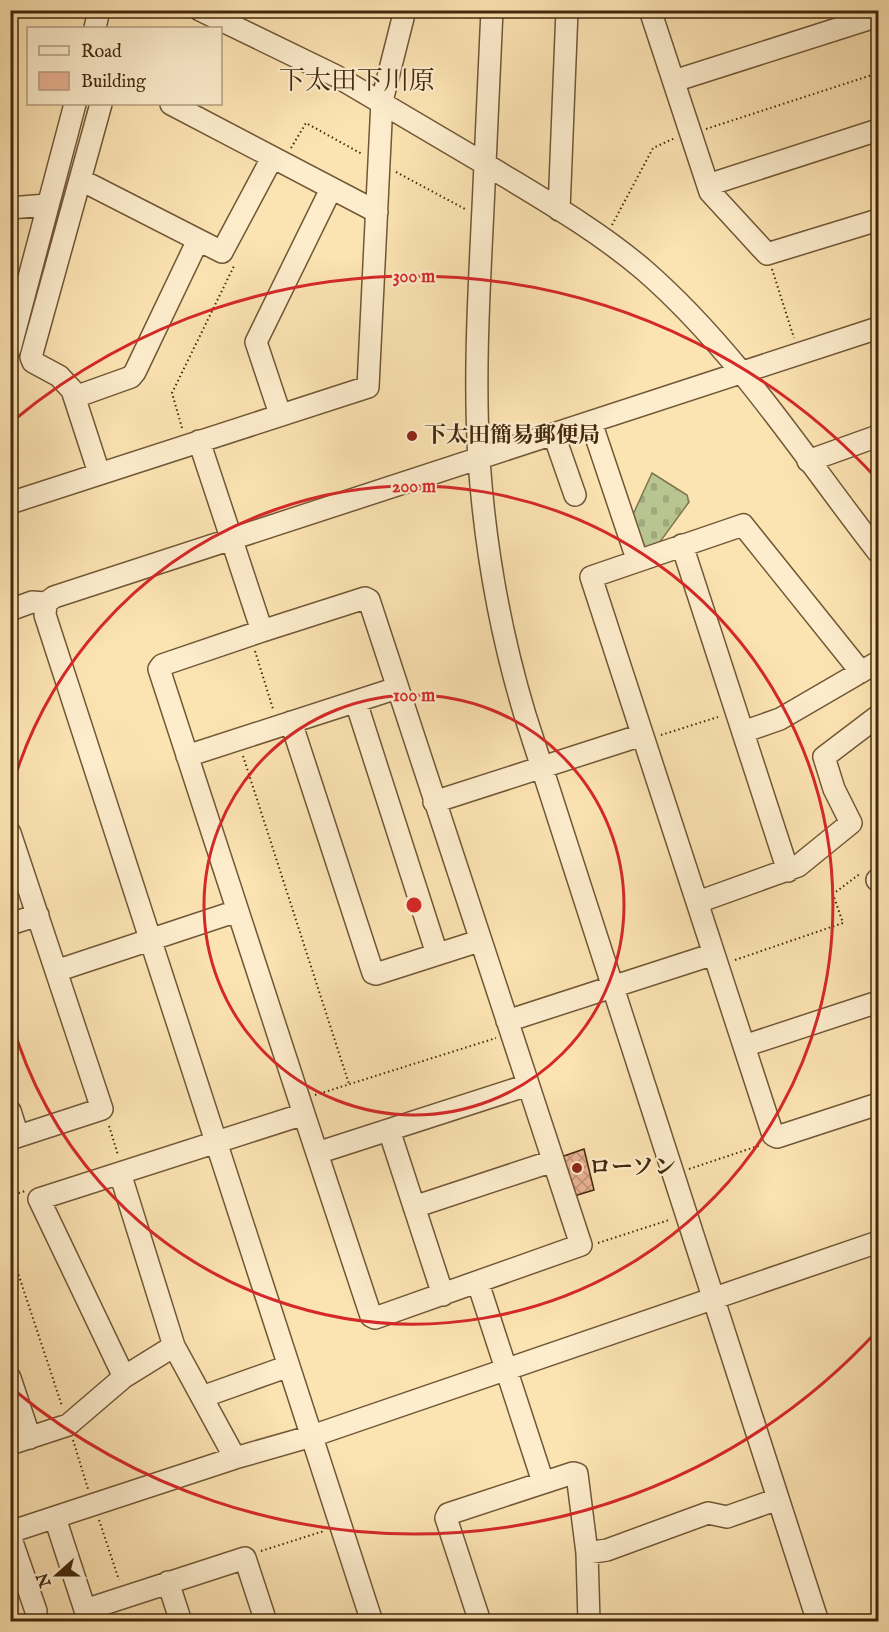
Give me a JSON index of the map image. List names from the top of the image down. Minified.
{"districts":["下太田下川原"],"places":["下太田簡易郵便局","ローソン"],"legend":["Road","Building"],"north":"left","rings":["300 m","200 m","100 m"]}
